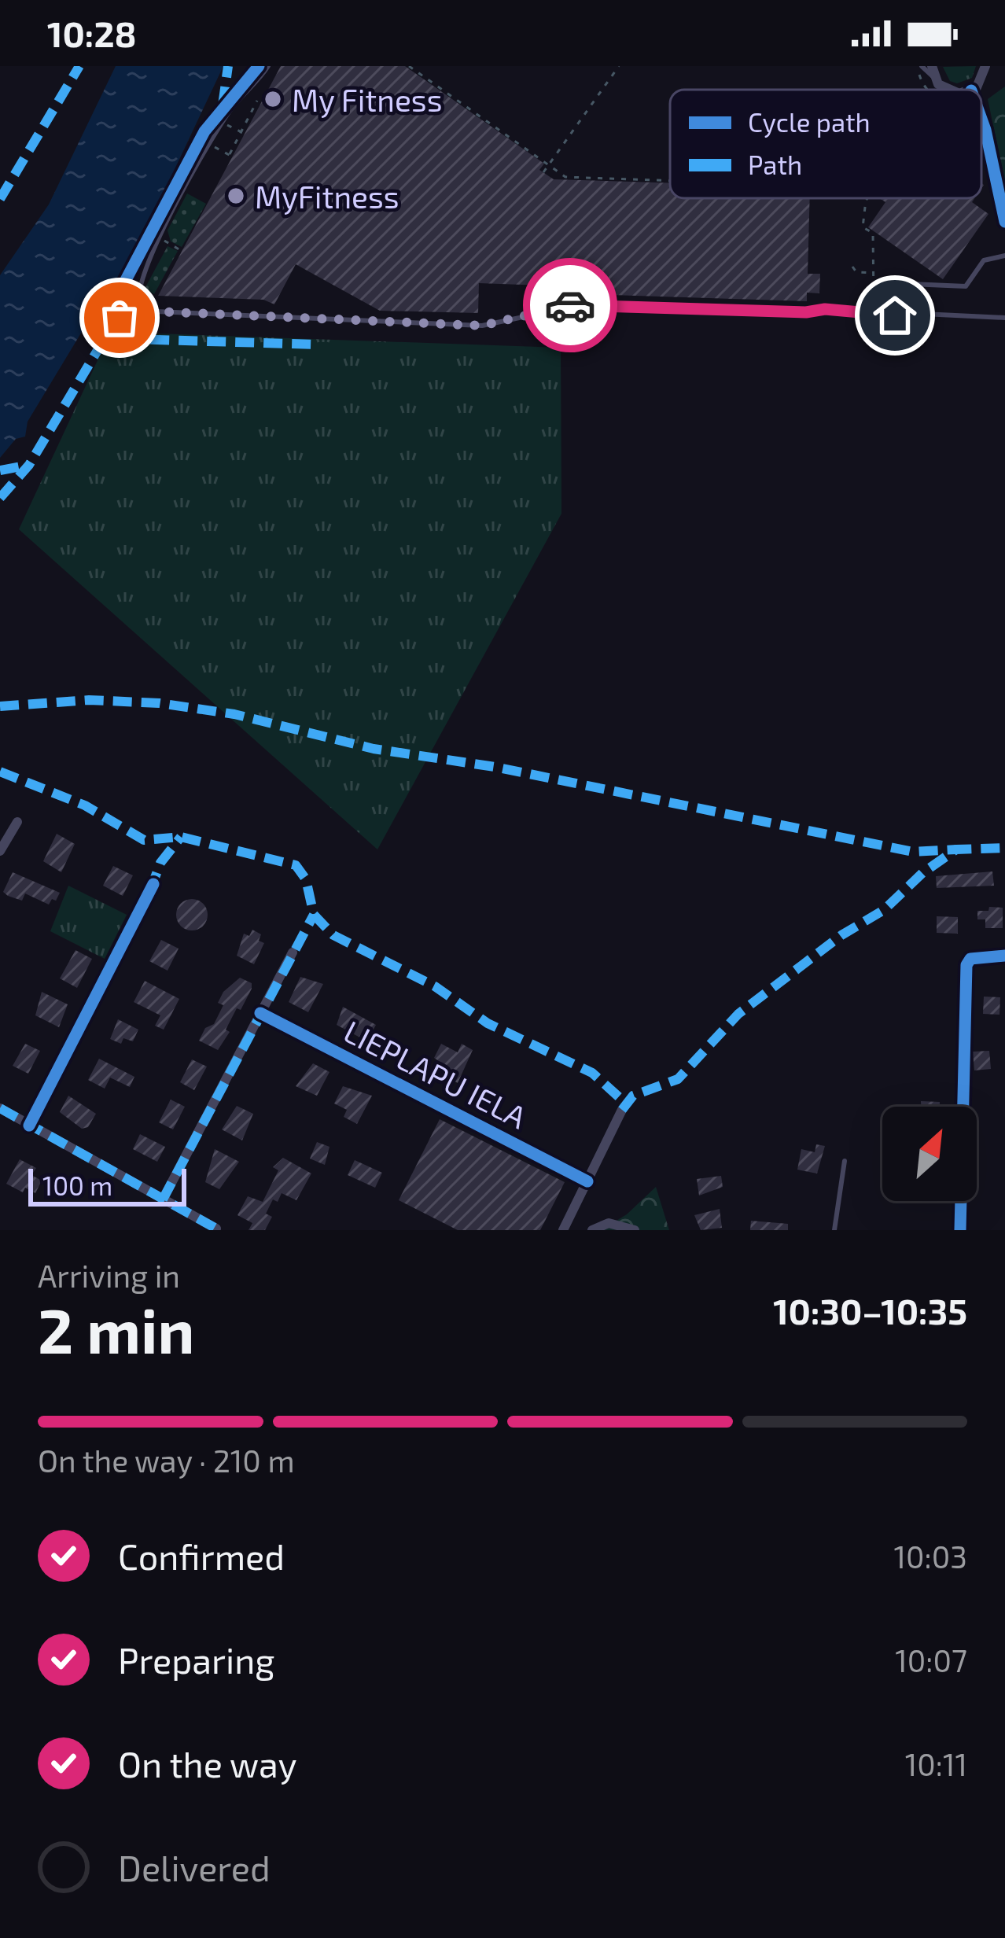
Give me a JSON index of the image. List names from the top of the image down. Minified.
{"streets":{"street":["LIEPLAPU IELA"]},"places":["My Fitness","MyFitness"],"legend":["Cycle path","Path"],"scale_bar":"100 m","north":"top right","page":{"status":"10:28","scale":"100 m","heading":["2 min","Arriving in","10:30–10:35"],"bar":"On the way · 210 m","list":[["Confirmed","10:03"],["Preparing","10:07"],["On the way","10:11"],"Delivered"]}}
